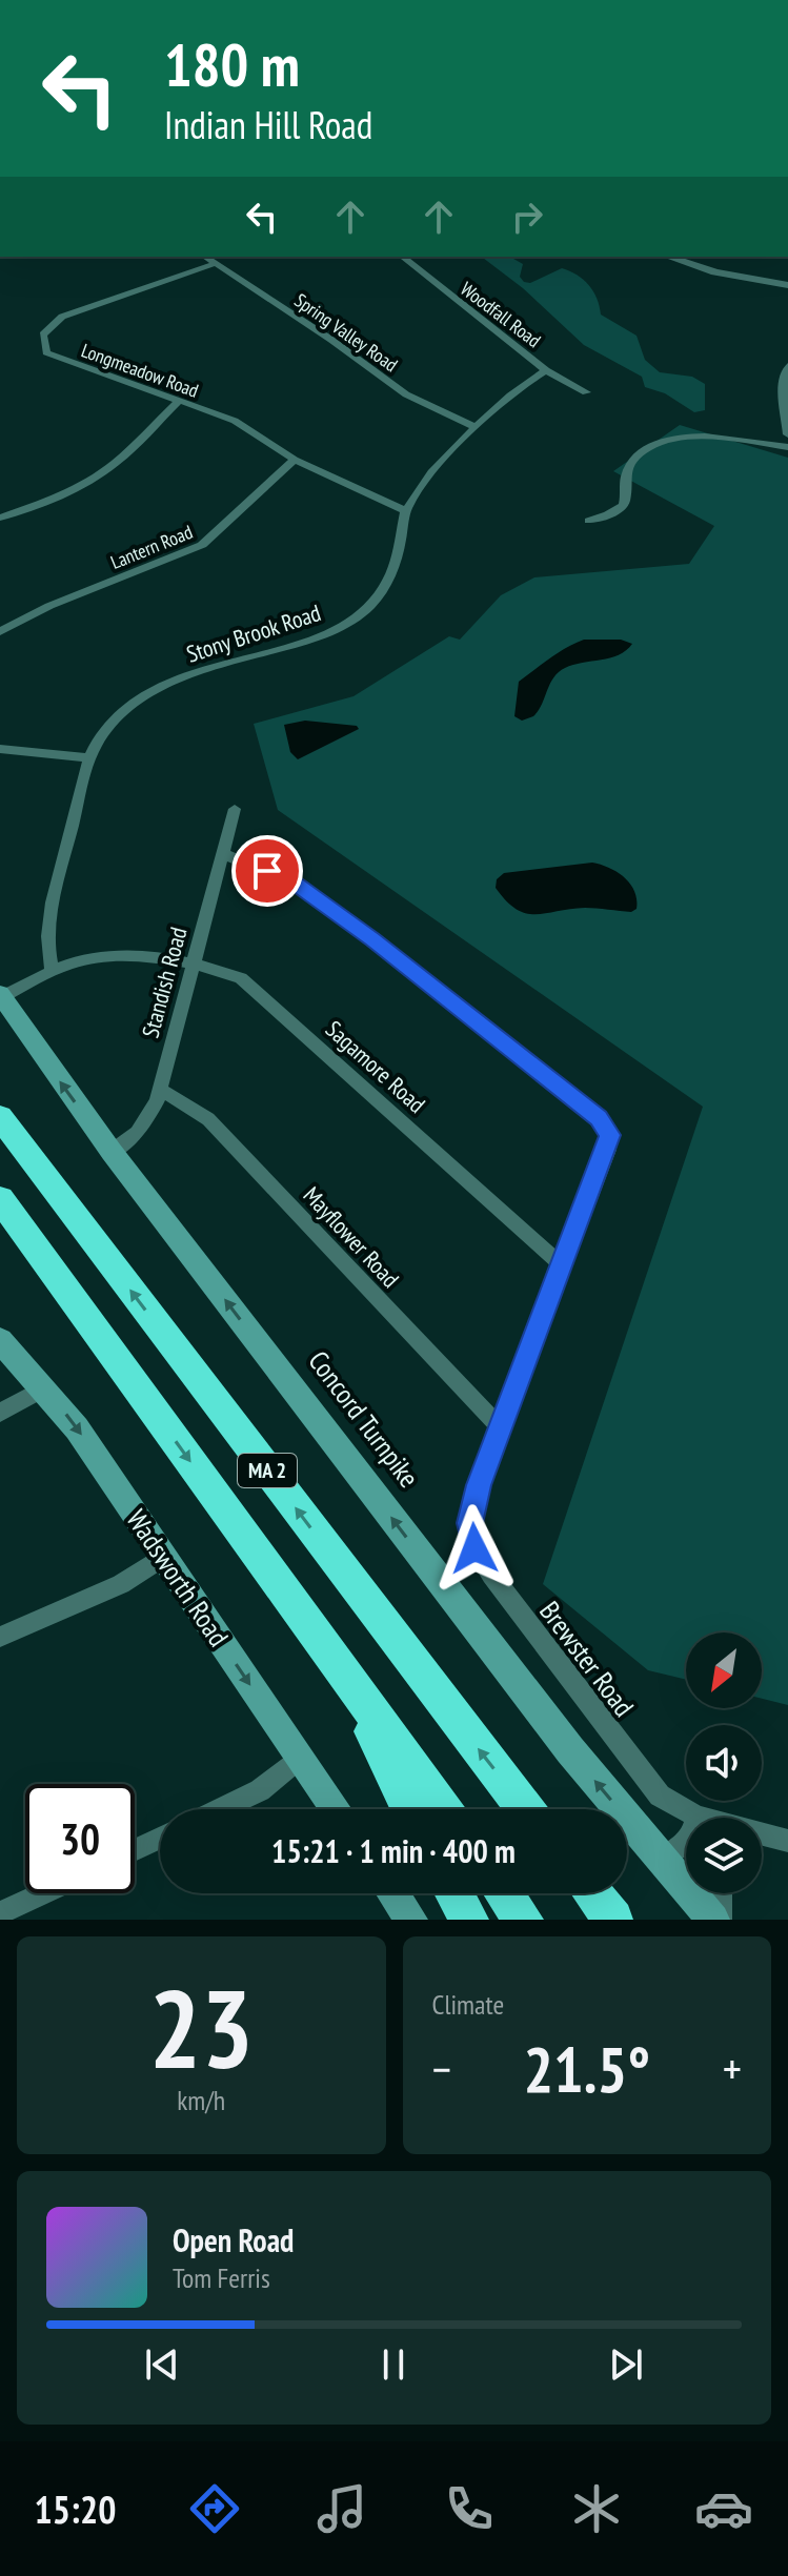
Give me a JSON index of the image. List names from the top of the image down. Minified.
{"streets":{"highway":["MA 2"],"main road":["Concord Turnpike","Wadsworth Road"],"street":["Woodfall Road","Spring Valley Road","Longmeadow Road","Lantern Road","Stony Brook Road","Standish Road","Sagamore Road","Mayflower Road","Brewster Road"]},"crossings":[["Spring Valley Road","Longmeadow Road"],["Longmeadow Road","Lantern Road"],["Longmeadow Road","Stony Brook Road"],["Stony Brook Road","Sagamore Road"],["Standish Road","Sagamore Road"],["Standish Road","Mayflower Road"],["Standish Road","Concord Turnpike"],["Standish Road","Brewster Road"],["Sagamore Road","Concord Turnpike"],["Sagamore Road","Brewster Road"],["Mayflower Road","Brewster Road"]],"one_way":["Concord Turnpike","Wadsworth Road"],"north":"bottom left","page":{"turn":["180 m","Indian Hill Road"],"limit":"30","trip":"15:21 · 1 min · 400 m","tile":[["23","km/h"],"Climate"],"heat":["−","21.5°","+"],"song":["Open Road","Tom Ferris"],"tabs":"15:20"}}
